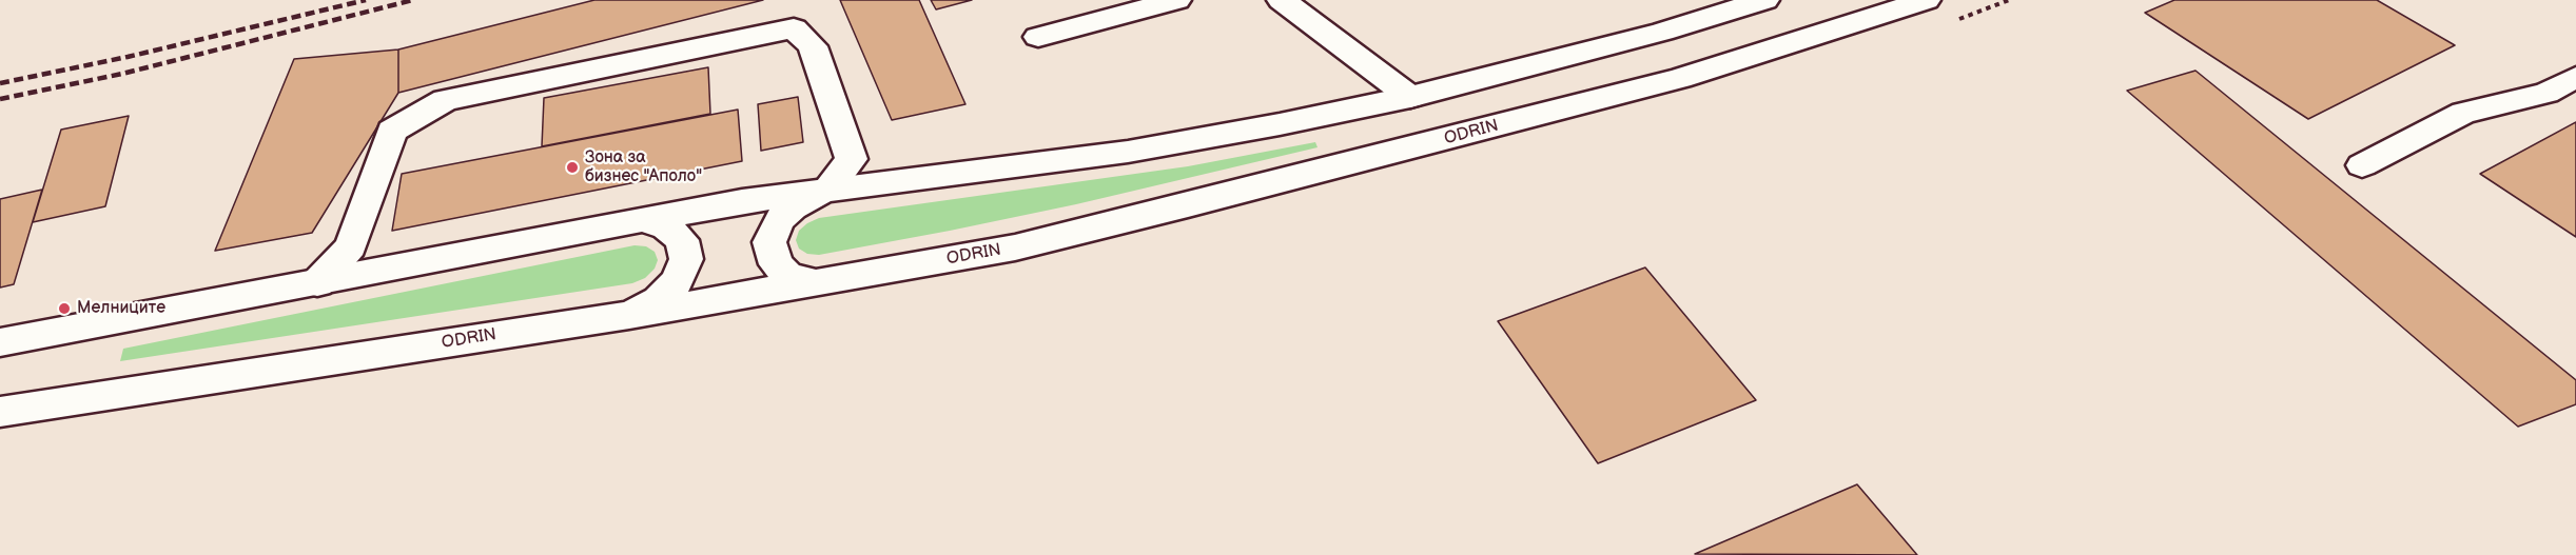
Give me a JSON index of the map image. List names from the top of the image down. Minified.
{"streets":{"main road":["ODRIN"]},"places":["Зона за бизнес \"Aполо\"","Мелниците"]}
